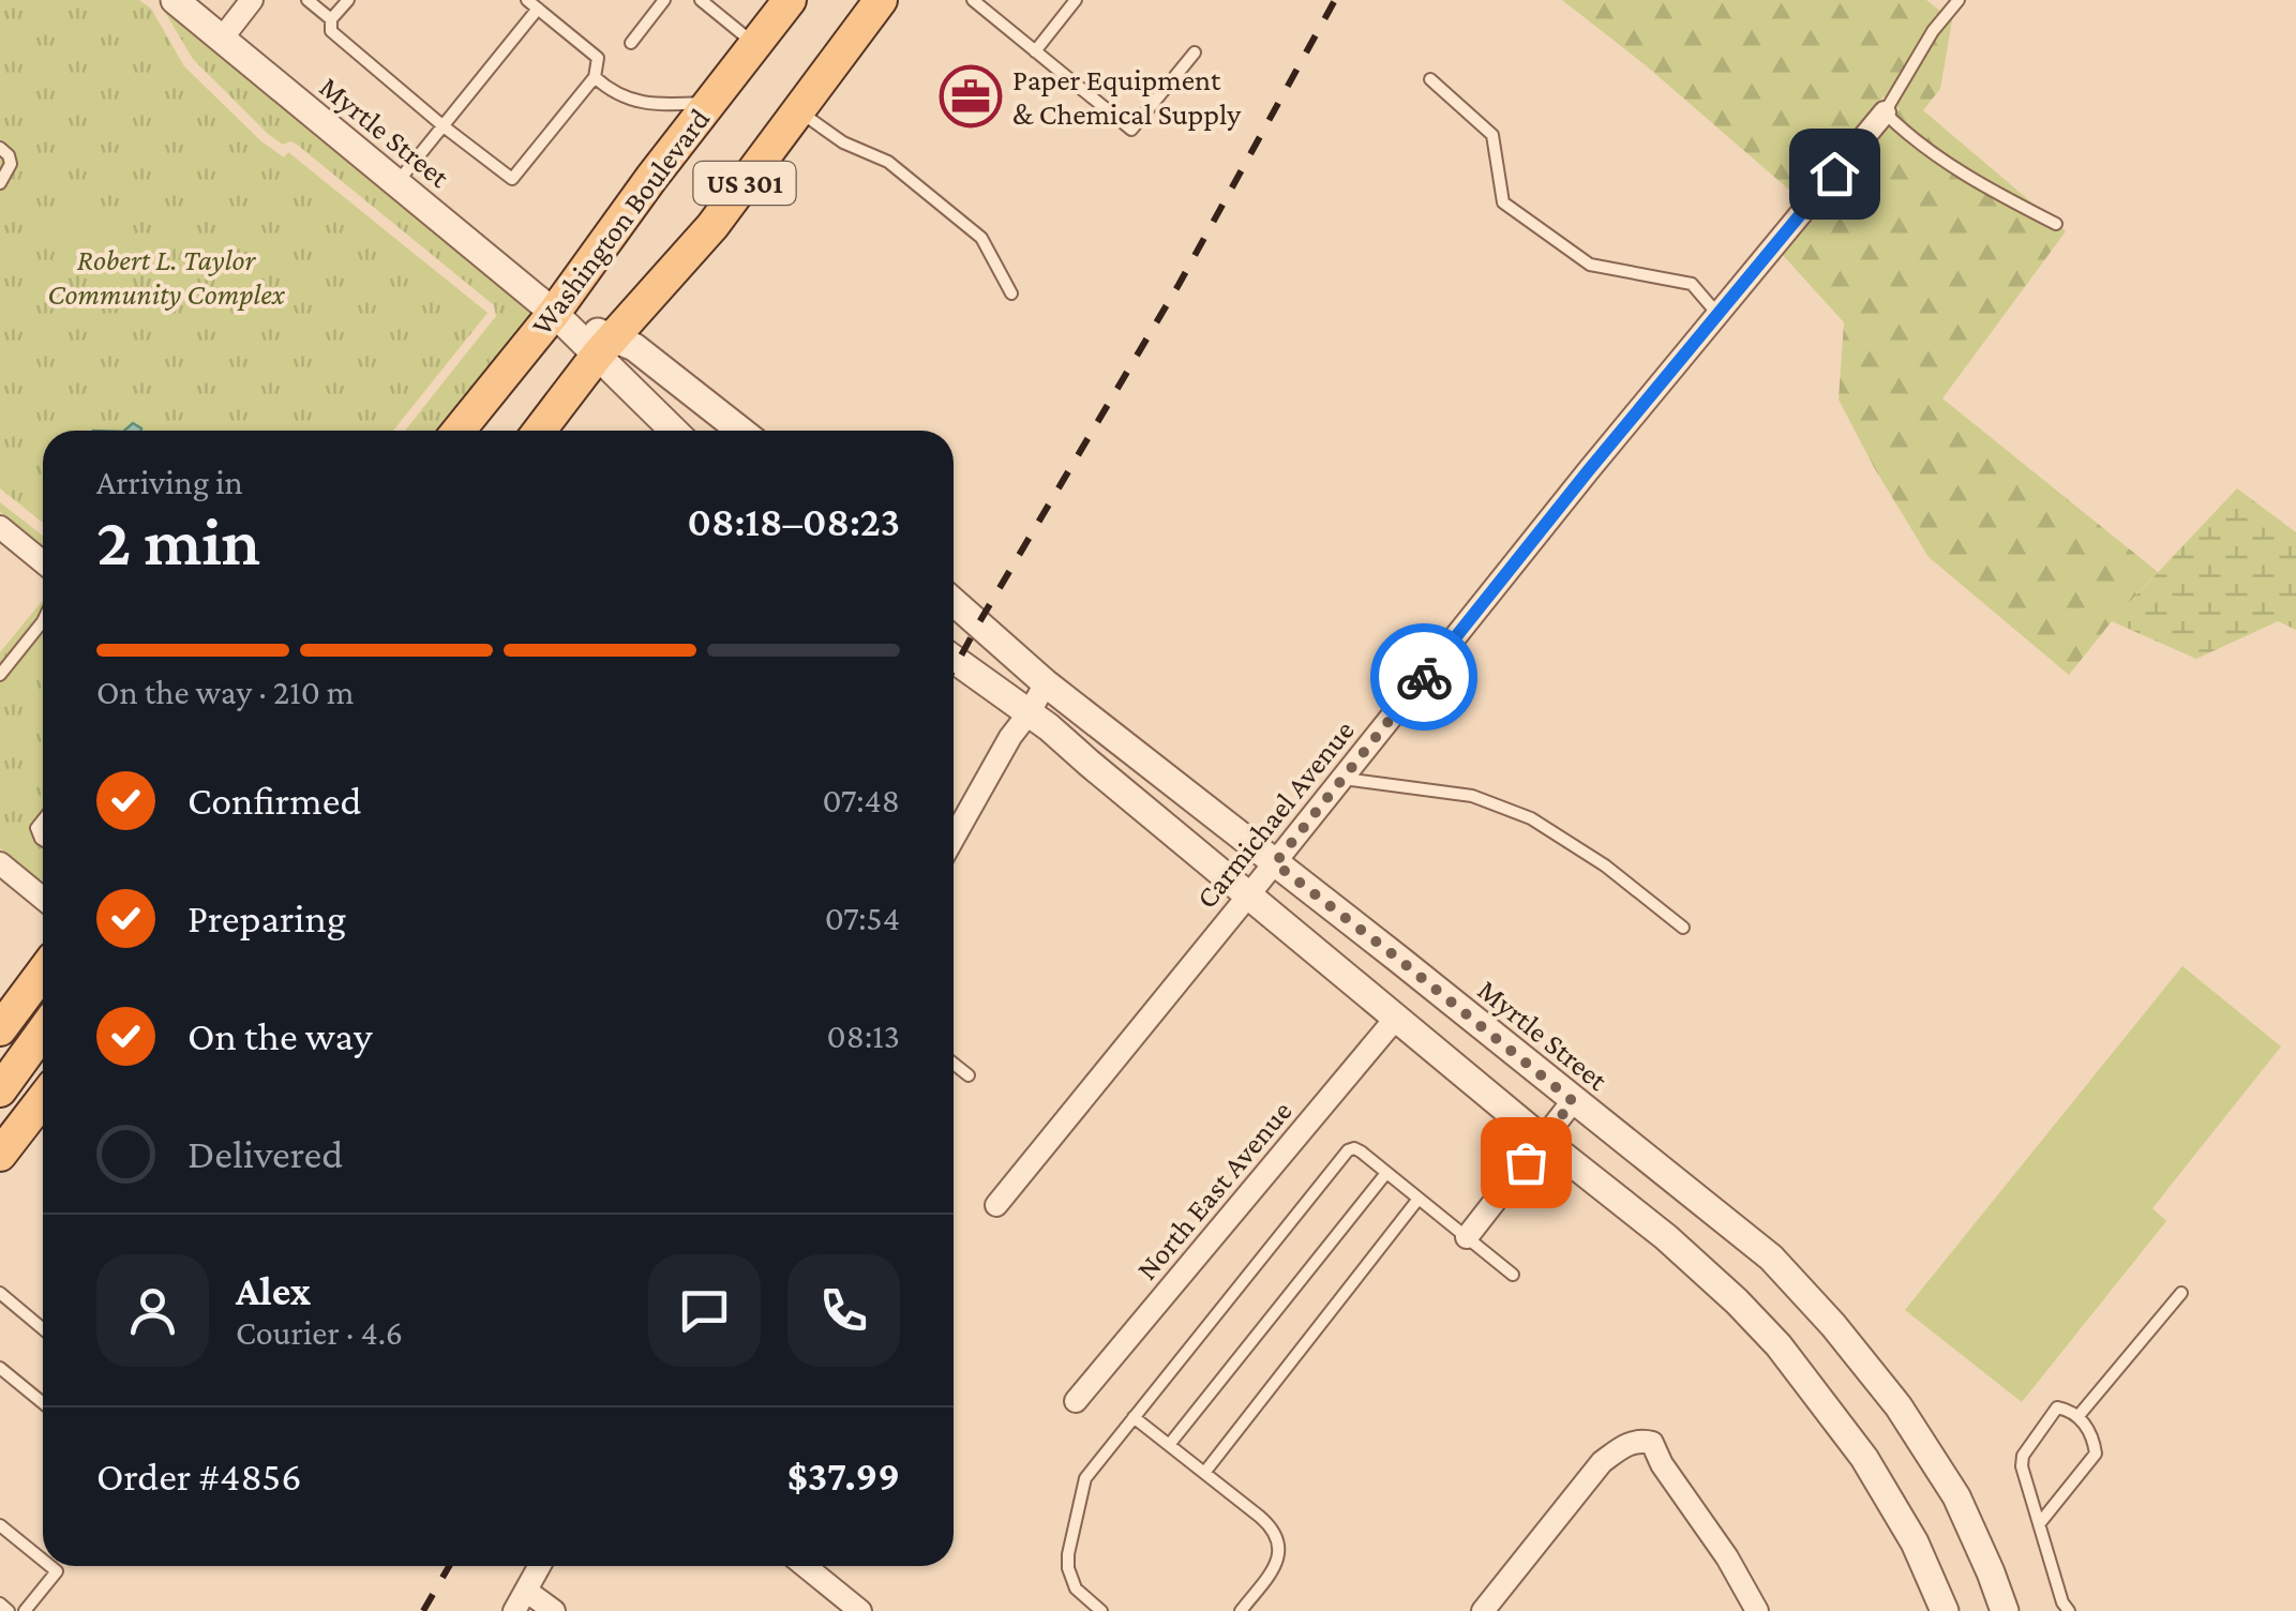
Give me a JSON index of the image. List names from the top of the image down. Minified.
{"streets":{"main road":["US 301","Washington Boulevard"],"street":["Myrtle Street","Carmichael Avenue","North East Avenue"]},"crossings":[["Myrtle Street","Washington Boulevard"],["Myrtle Street","Carmichael Avenue"]],"parks":["Robert L. Taylor Community Complex"],"places":{"office":["Paper Equipment & Chemical Supply"]},"page":{"heading":["2 min","Arriving in","08:18–08:23"],"panel":["Alex","Courier · 4.6","Order #4856","$37.99"],"bar":"On the way · 210 m","list":[["Confirmed","07:48"],["Preparing","07:54"],["On the way","08:13"],"Delivered"]}}
